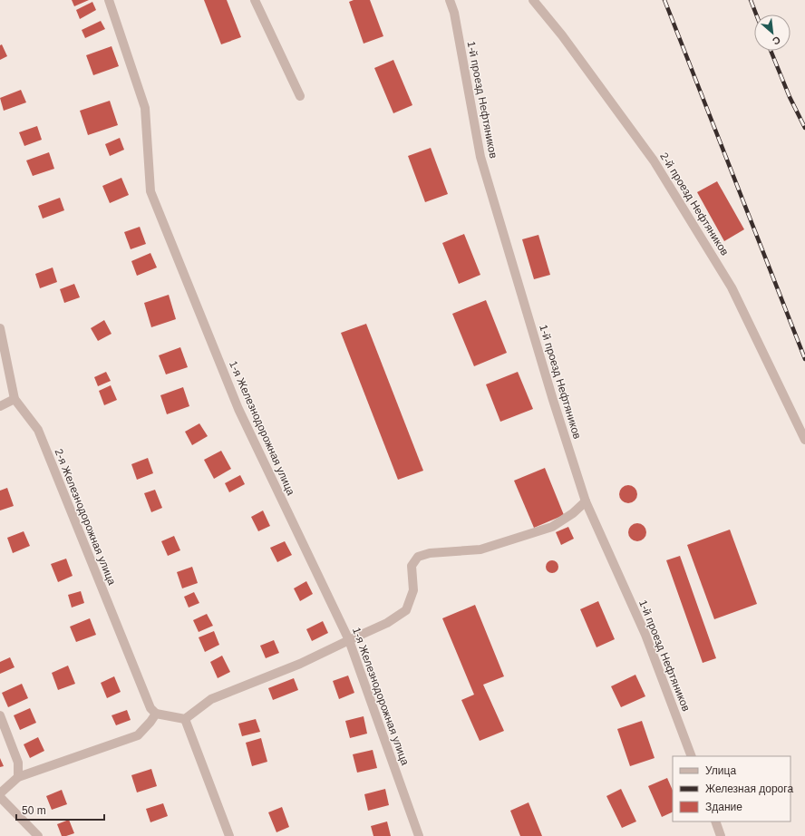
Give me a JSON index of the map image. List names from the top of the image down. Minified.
{"streets":{"street":["1-й проезд Нефтяников","2-й проезд Нефтяников","1-я Железнодорожная улица","2-я Железнодорожная улица"]},"legend":["Улица","Железная дорога","Здание"],"scale_bar":"50 m","north":"bottom right"}
